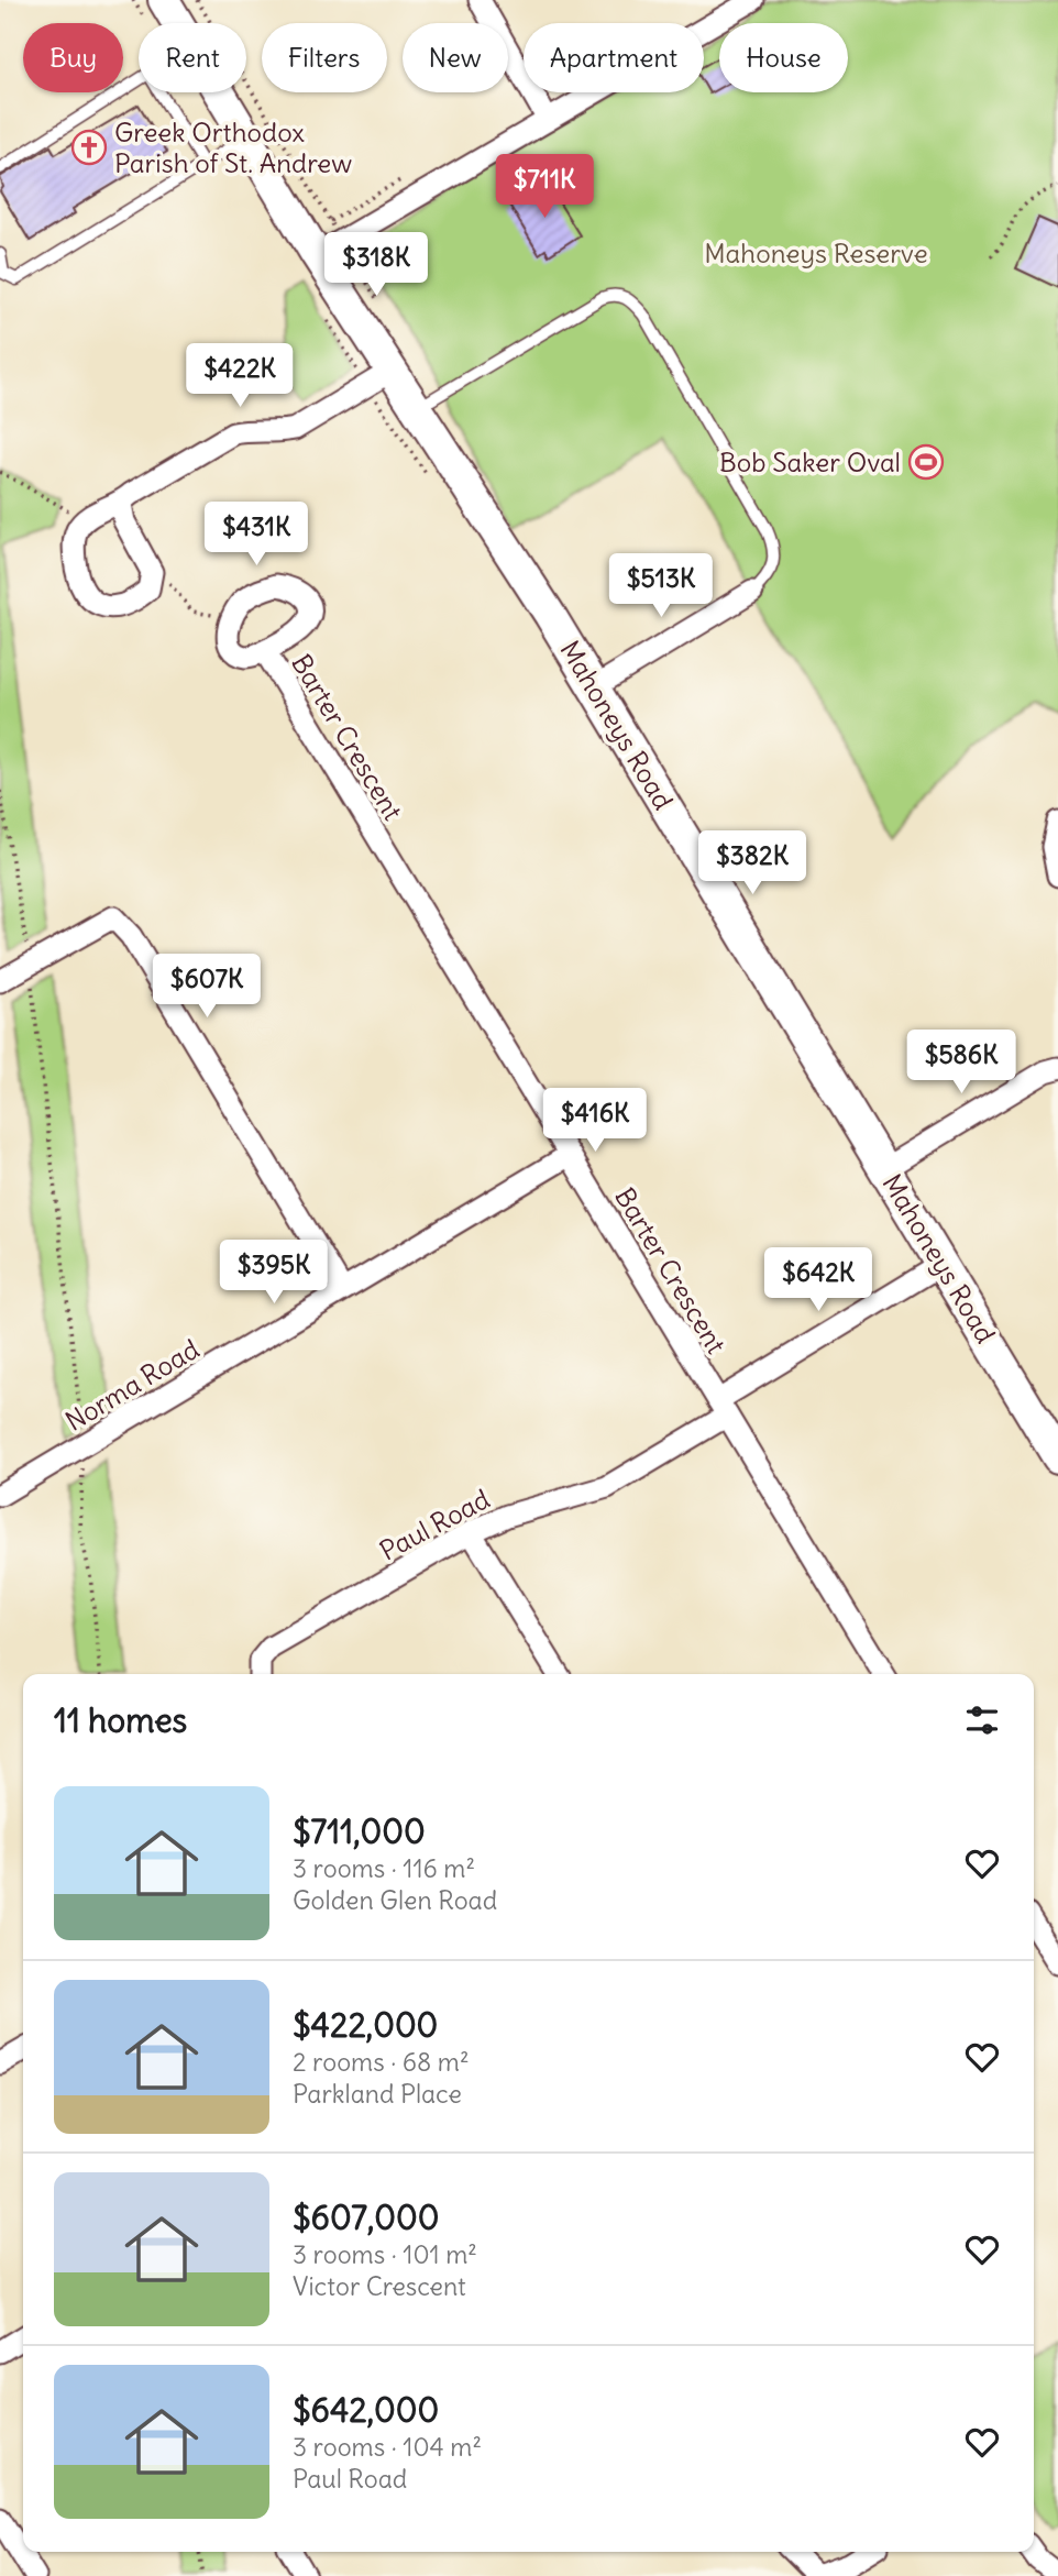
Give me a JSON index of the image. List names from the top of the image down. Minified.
{"streets":{"main road":["Mahoneys Road"],"street":["Barter Crescent","Norma Road","Paul Road"]},"crossings":[["Mahoneys Road","Paul Road"],["Barter Crescent","Norma Road"],["Barter Crescent","Paul Road"]],"parks":["Mahoneys Reserve"],"places":{"church":["Greek Orthodox Parish of St. Andrew"],"sports":["Bob Saker Oval"]},"page":{"chip":["Buy","Rent","Filters","New","Apartment","House"],"price":["$711K","$318K","$422K","$431K","$513K","$382K","$607K","$586K","$416K","$395K","$642K"],"heading":"11 homes","list":[{"name":"$711,000","note":"3 rooms · 116 m² · Golden Glen Road"},{"name":"$422,000","note":"2 rooms · 68 m² · Parkland Place"},{"name":"$607,000","note":"3 rooms · 101 m² · Victor Crescent"},{"name":"$642,000","note":"3 rooms · 104 m² · Paul Road"}]}}
